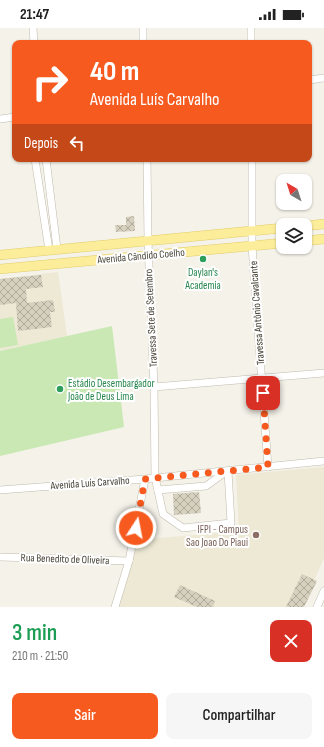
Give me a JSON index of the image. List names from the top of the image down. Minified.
{"streets":{"main road":["Avenida Cândido Coelho"],"street":["Travessa Antônio Cavalcante","Travessa Sete de Setembro","Avenida Luís Carvalho","Rua Benedito de Oliveira"]},"crossings":[["Avenida Cândido Coelho","Travessa Antônio Cavalcante"],["Avenida Cândido Coelho","Travessa Sete de Setembro"],["Travessa Antônio Cavalcante","Avenida Luís Carvalho"],["Travessa Sete de Setembro","Avenida Luís Carvalho"]],"places":["Daylan's Academia","Estádio Desembargador João de Deus Lima","IFPI - Campus Sao Joao Do Piaui"],"north":"top left","page":{"status":"21:47","turn":["40 m","Avenida Luís Carvalho"],"then":"Depois","heading":["3 min","210 m · 21:50"],"buttons":["Sair","Compartilhar"]}}
